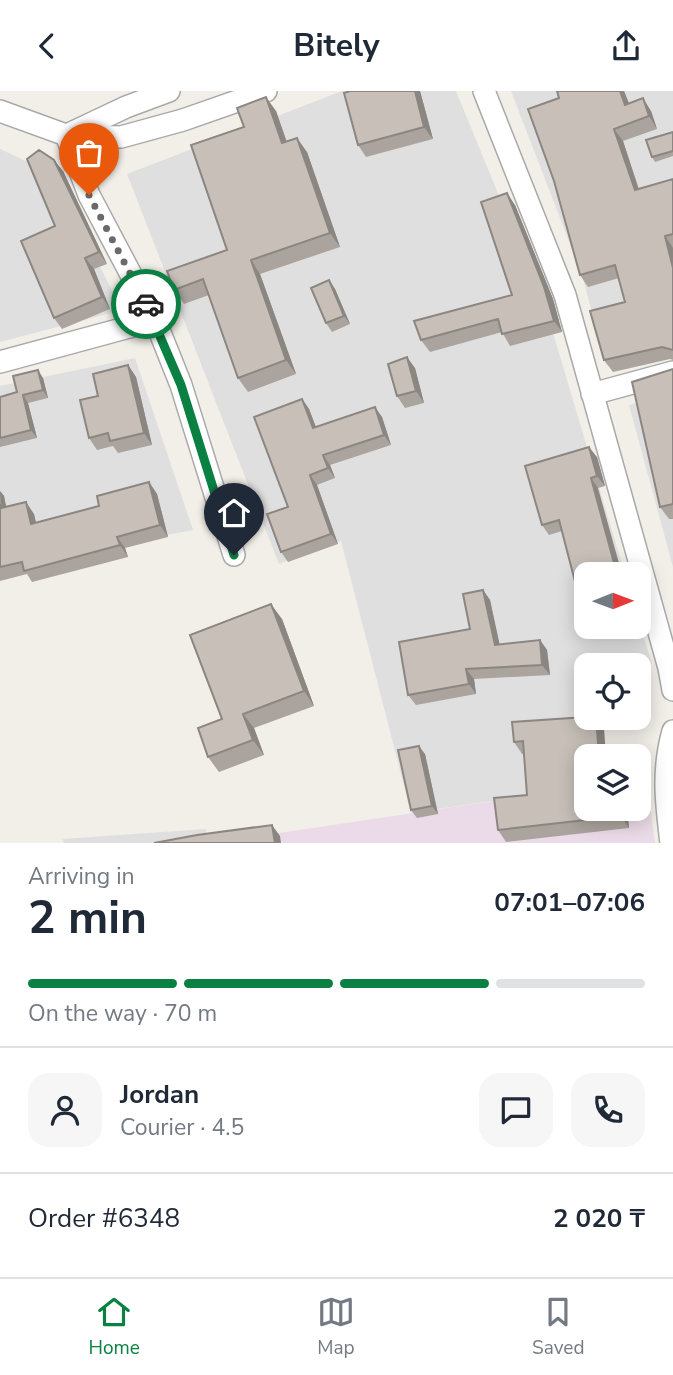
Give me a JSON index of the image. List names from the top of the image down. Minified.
{"north":"right","page":{"header":"Bitely","heading":["2 min","Arriving in","07:01–07:06"],"panel":["Jordan","Courier · 4.5","Order #6348","2 020 ₸"],"bar":"On the way · 70 m","tabs":["Home","Map","Saved"]}}
